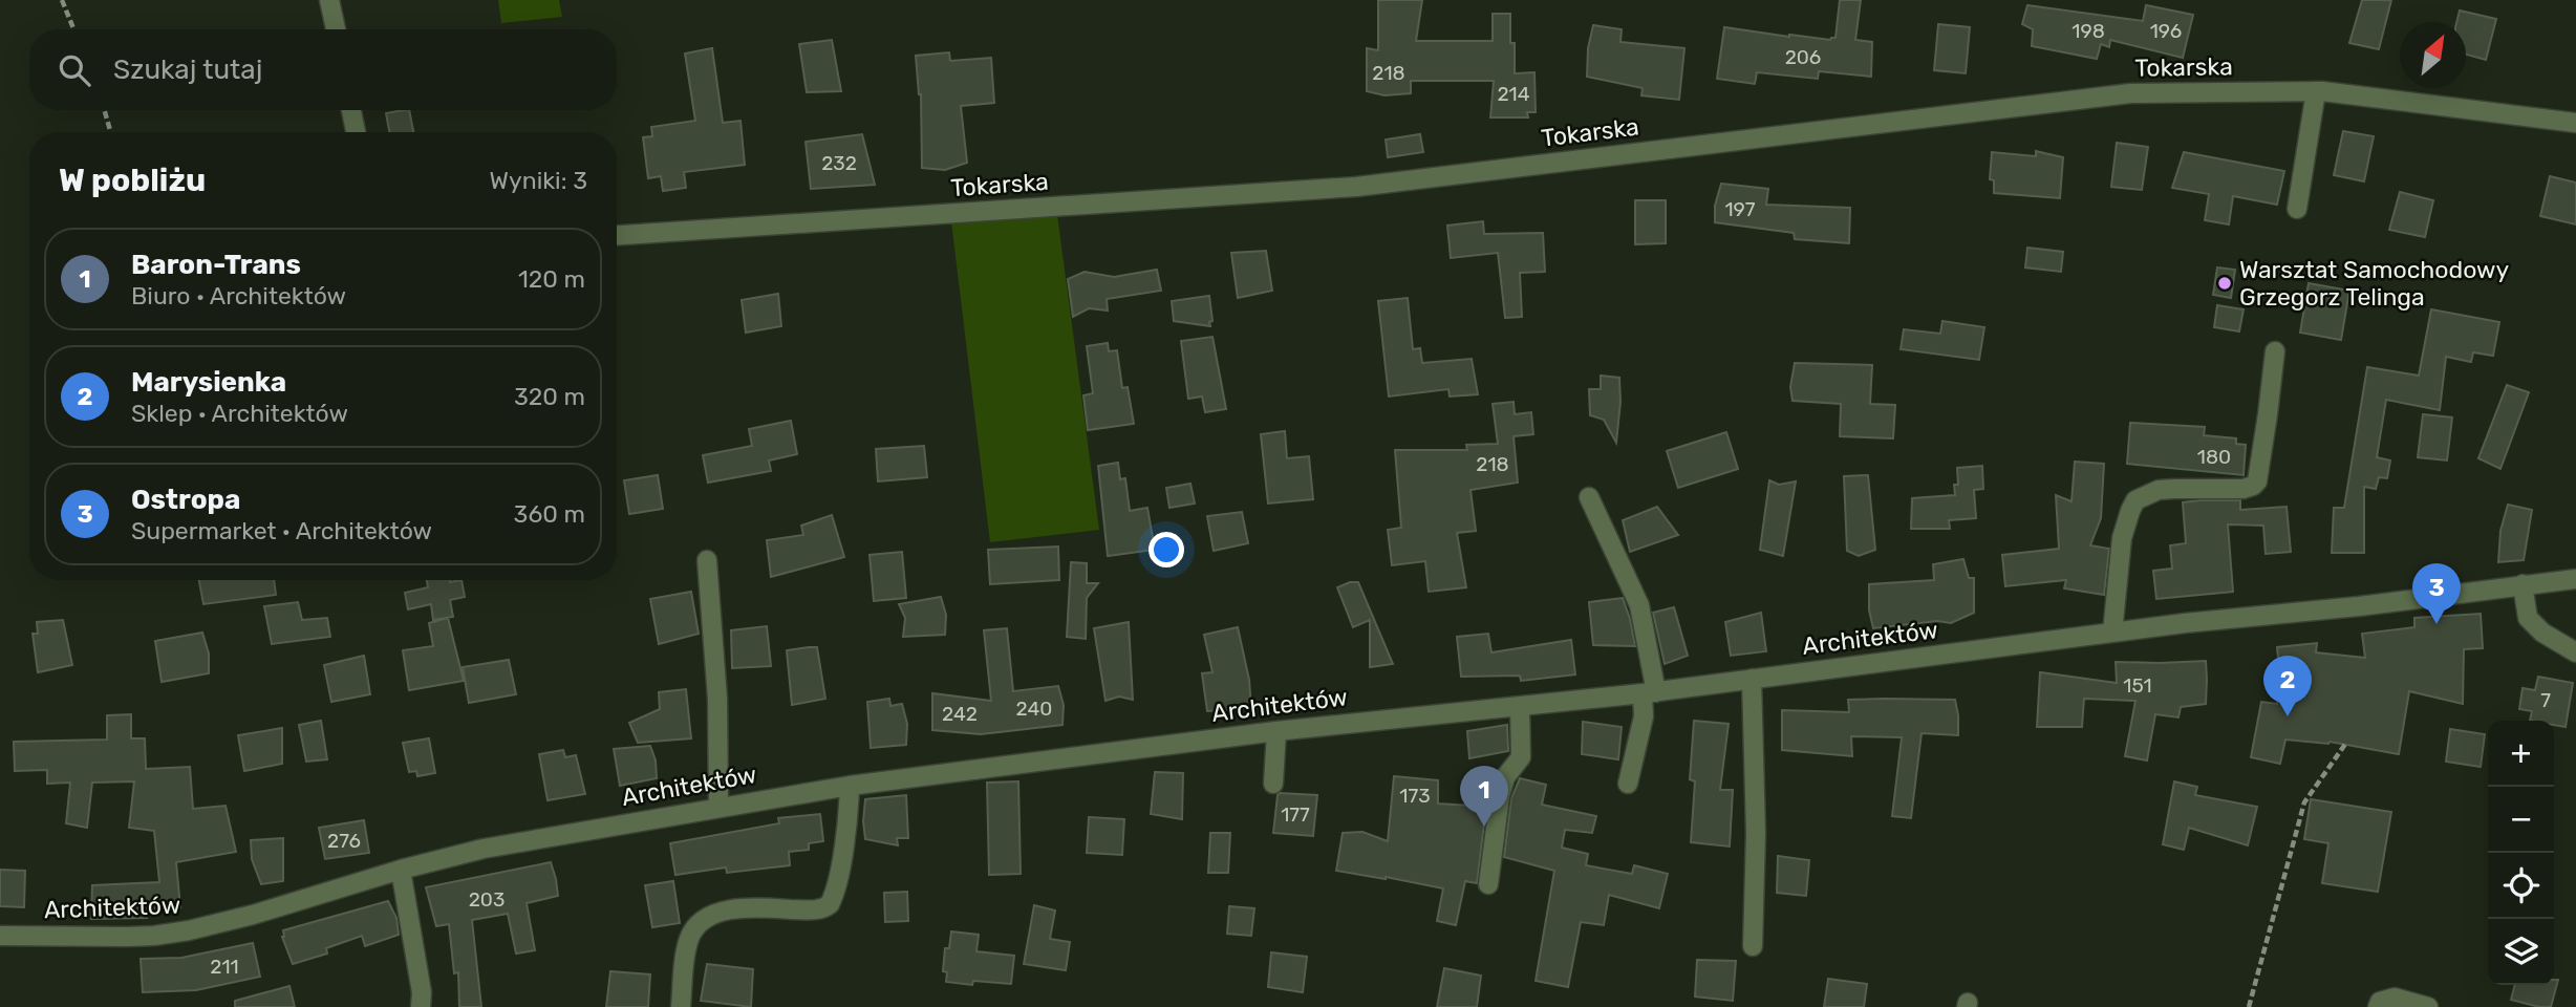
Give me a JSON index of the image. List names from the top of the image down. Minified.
{"streets":{"street":["Tokarska","Architektów"]},"places":["Warsztat Samochodowy Grzegorz Telinga"],"house_numbers":["198","196","206","218","214","232","197","180","218","151","7","240","242","173","177","276","203","211"],"north":"top right","page":{"search":"Szukaj tutaj","heading":["W pobliżu","Wyniki: 3"],"list":[{"mark":"1","name":"Baron-Trans","note":"Biuro · Architektów","value":"120 m"},{"mark":"2","name":"Marysienka","note":"Sklep · Architektów","value":"320 m"},{"mark":"3","name":"Ostropa","note":"Supermarket · Architektów","value":"360 m"}],"pins":["3","2","1"],"map_buttons":["+","−"]}}
